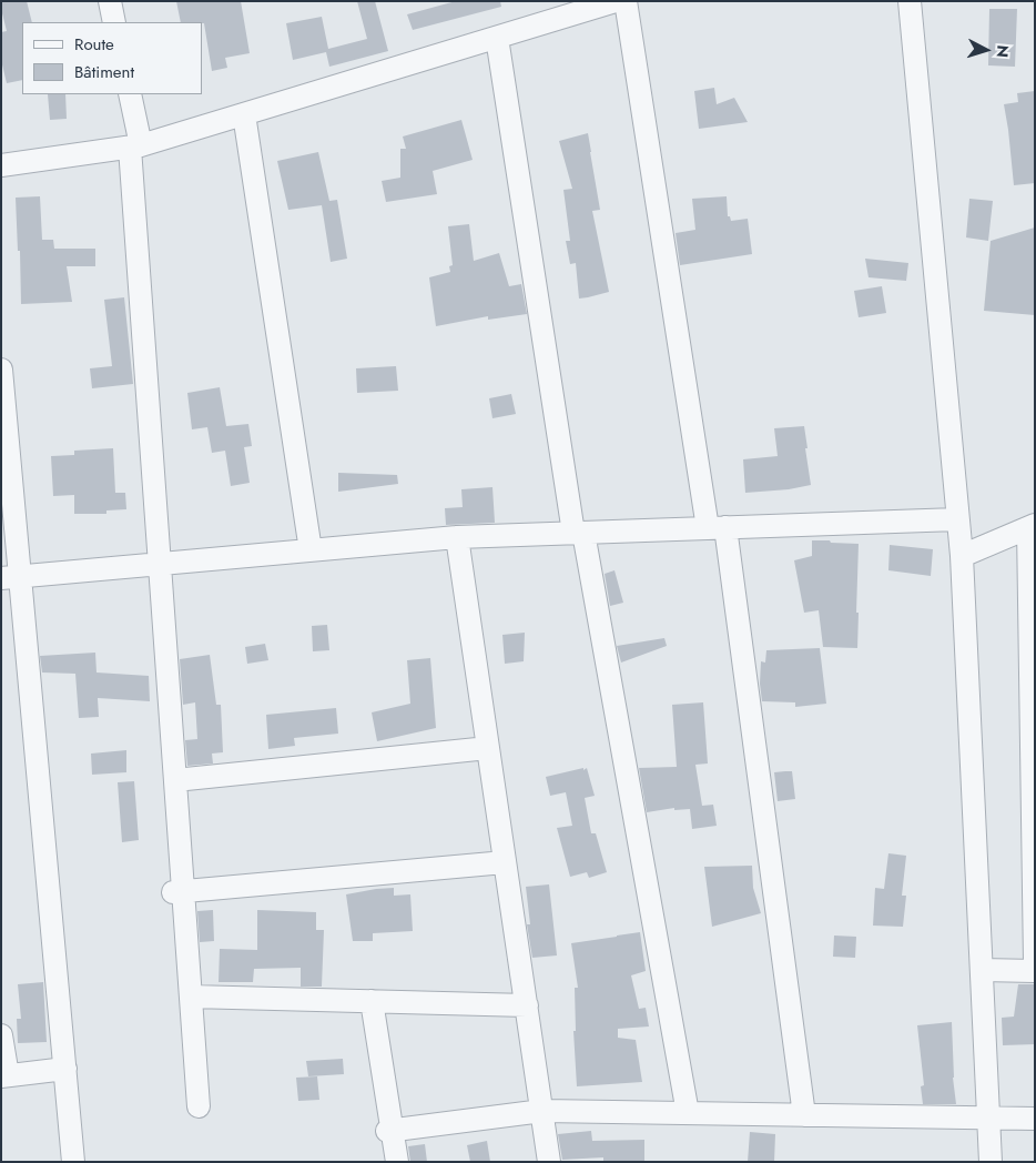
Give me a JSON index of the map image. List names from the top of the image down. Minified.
{"legend":["Route","Bâtiment"],"north":"right"}
